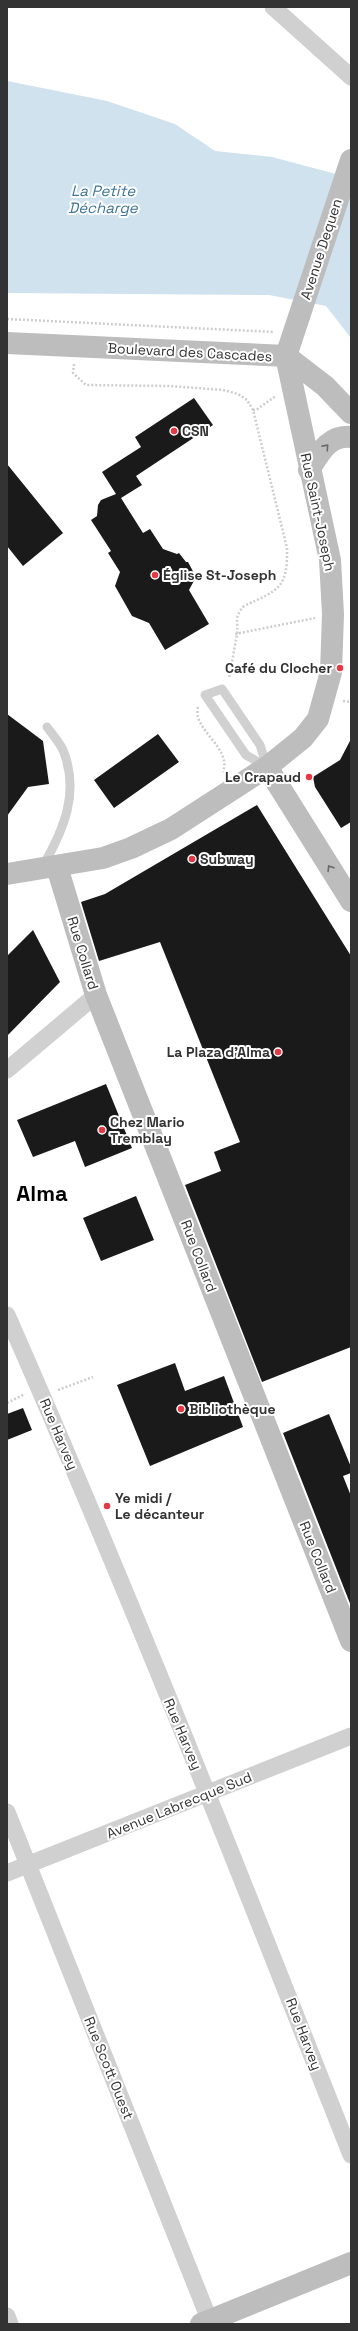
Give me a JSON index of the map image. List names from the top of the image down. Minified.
{"streets":{"street":["Avenue Dequen","Boulevard des Cascades","Rue Saint-Joseph","Rue Collard","Rue Harvey","Avenue Labrecque Sud","Rue Scott Ouest"]},"crossings":[["Avenue Dequen","Rue Saint-Joseph"],["Boulevard des Cascades","Rue Saint-Joseph"],["Rue Saint-Joseph","Rue Collard"],["Rue Harvey","Avenue Labrecque Sud"],["Avenue Labrecque Sud","Rue Scott Ouest"]],"districts":["Alma"],"water":["La Petite Décharge"],"places":["CSN","Église St-Joseph","Café du Clocher","Le Crapaud","Subway","La Plaza d'Alma","Chez Mario Tremblay","Bibliothèque","Ye midi / Le décanteur"]}
